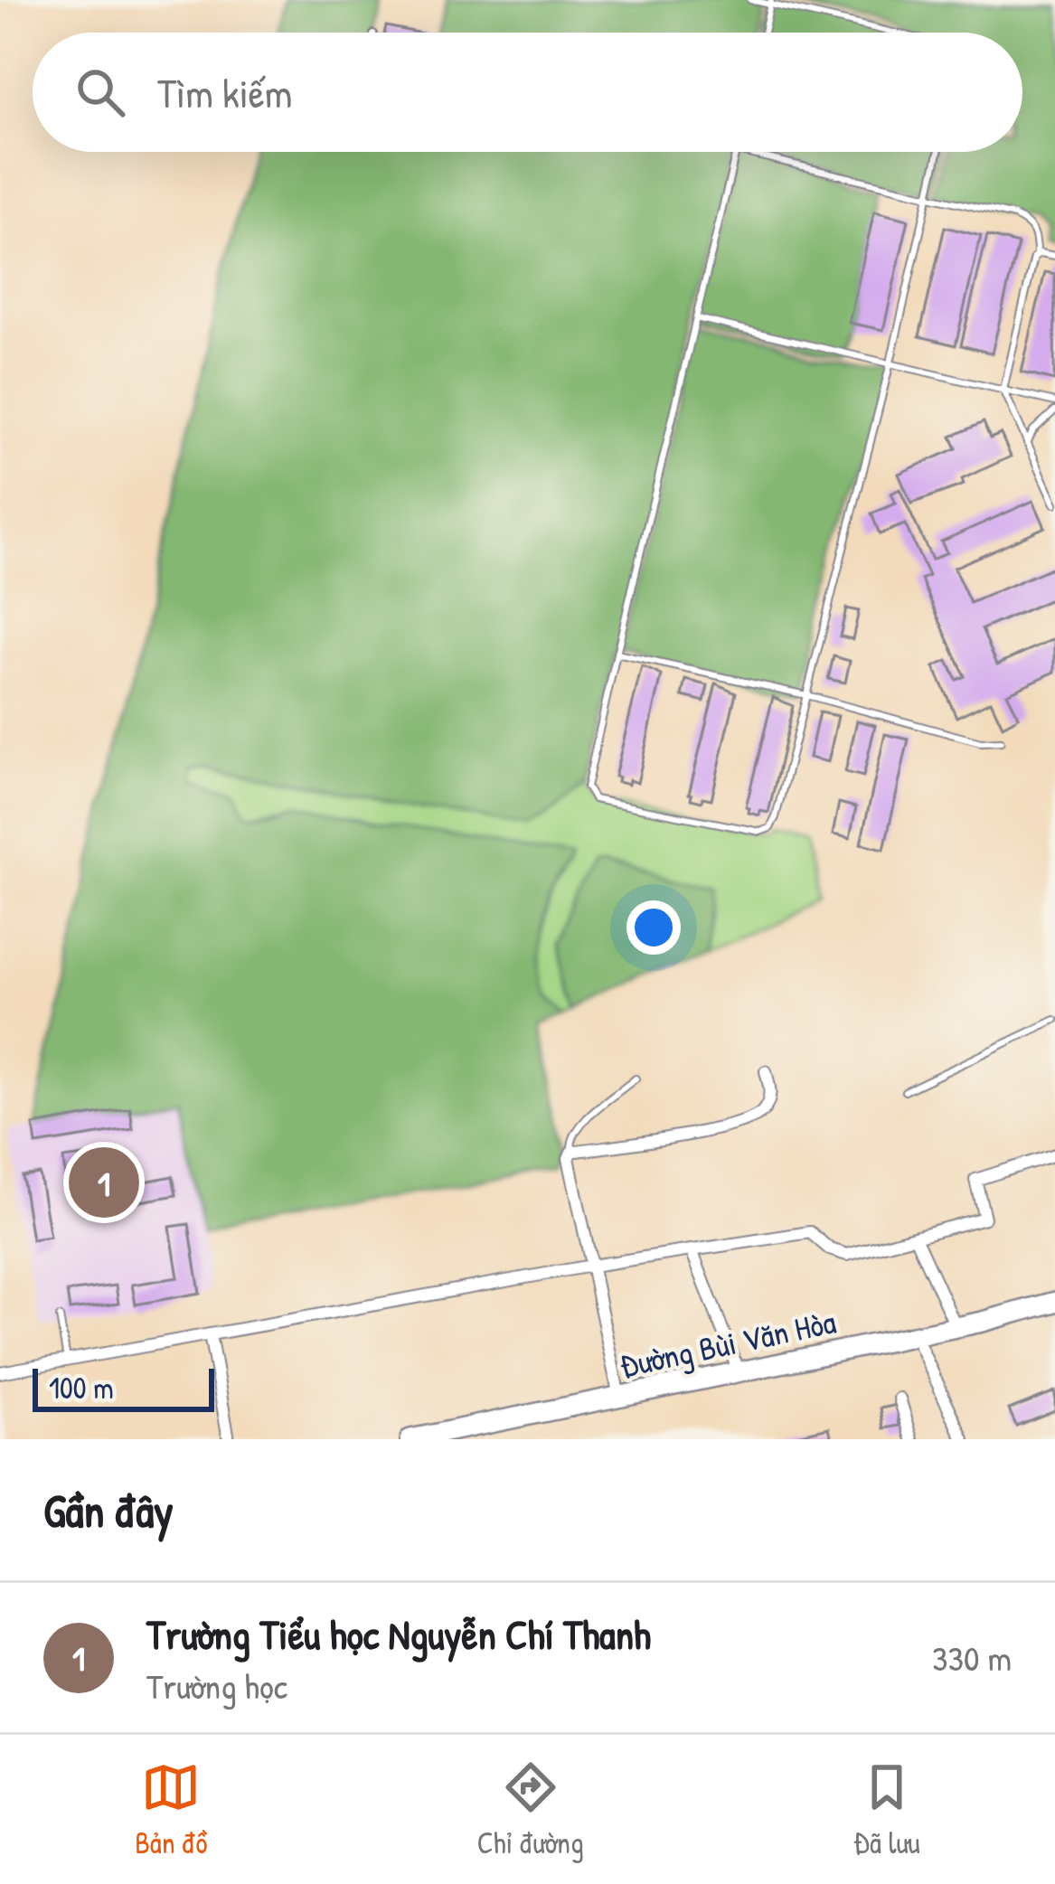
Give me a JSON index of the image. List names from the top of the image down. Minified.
{"streets":{"main road":["Đường Bùi Văn Hòa"]},"scale_bar":"100 m","page":{"search":"Tìm kiếm","pins":"1","scale":"100 m","heading":"Gần đây","list":[{"mark":"1","name":"Trường Tiểu học Nguyễn Chí Thanh","note":"Trường học","value":"330 m"}],"nav":["Bản đồ","Chỉ đường","Đã lưu"]}}
